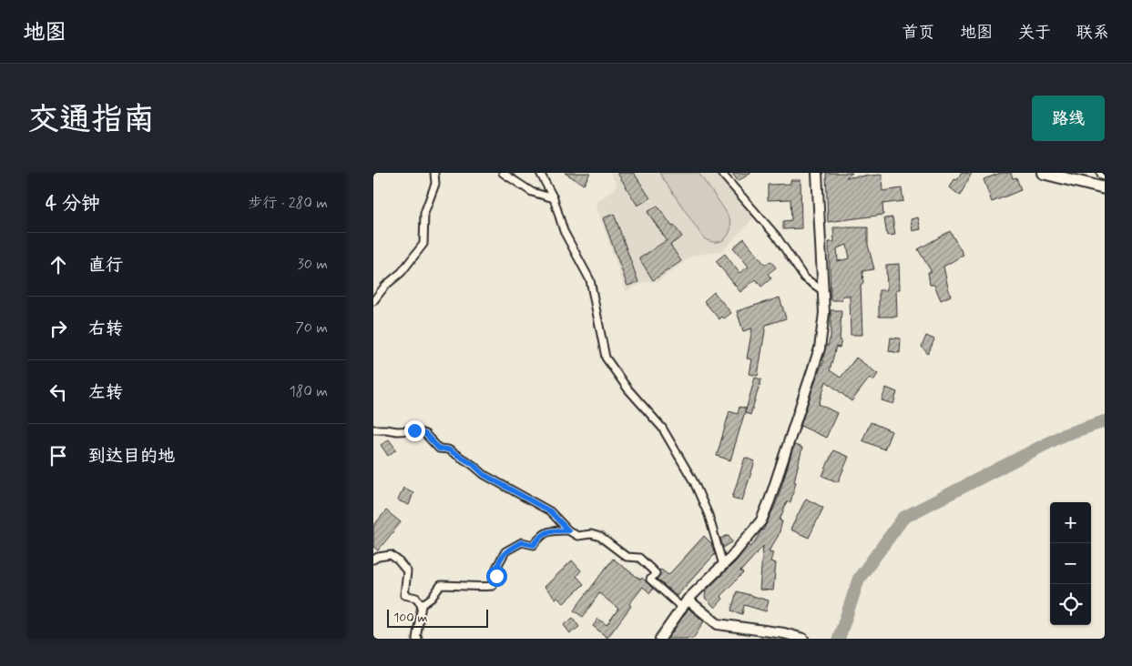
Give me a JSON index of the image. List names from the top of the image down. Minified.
{"scale_bar":"100 m","page":{"header":"地图","nav":["首页","地图","关于","联系"],"buttons":"路线","title":"交通指南","heading":["4 分钟","步行 · 280 m"],"list":[["直行","30 m"],["右转","70 m"],["左转","180 m"],"到达目的地"],"map_buttons":["+","−"],"scale":"100 m"}}
